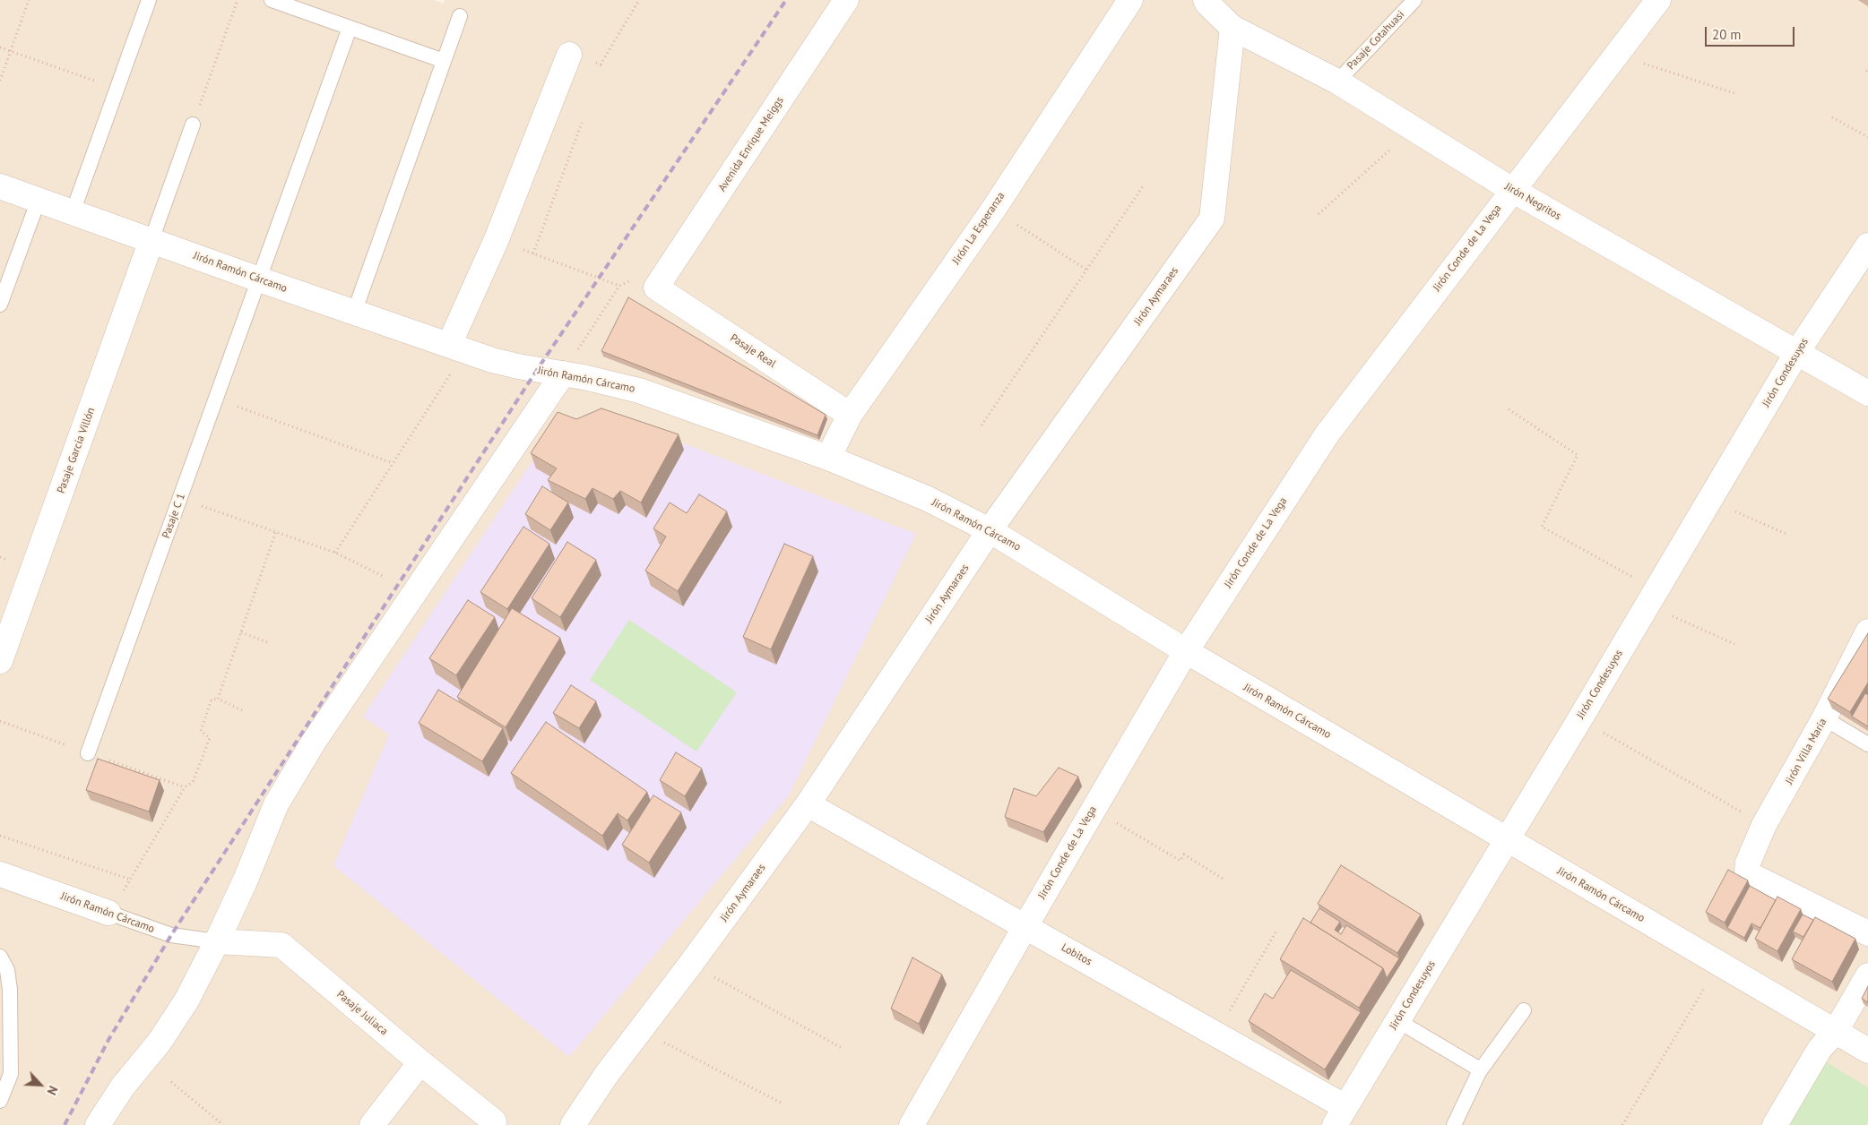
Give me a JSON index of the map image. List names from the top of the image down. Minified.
{"streets":{"street":["Avenida Enrique Meiggs","Jirón Negritos","Jirón La Esperanza","Jirón Conde de La Vega","Jirón Ramón Cárcamo","Jirón Aymaraes","Pasaje Real","Jirón Condesuyos","Pasaje García Villón","Jirón Villa María","Lobitos","Pasaje Juliaca"],"lane":["Pasaje Cotahuasi","Pasaje C 1"]},"crossings":[["Pasaje Cotahuasi","Jirón Negritos"],["Avenida Enrique Meiggs","Pasaje Real"],["Jirón Negritos","Jirón Conde de La Vega"],["Jirón Negritos","Jirón Aymaraes"],["Jirón Negritos","Jirón Condesuyos"],["Jirón La Esperanza","Jirón Ramón Cárcamo"],["Jirón La Esperanza","Pasaje Real"],["Jirón Conde de La Vega","Jirón Ramón Cárcamo"],["Jirón Conde de La Vega","Lobitos"],["Jirón Ramón Cárcamo","Jirón Aymaraes"],["Jirón Ramón Cárcamo","Jirón Condesuyos"],["Jirón Ramón Cárcamo","Pasaje García Villón"],["Jirón Ramón Cárcamo","Pasaje C 1"],["Jirón Ramón Cárcamo","Pasaje Juliaca"],["Jirón Aymaraes","Lobitos"],["Jirón Condesuyos","Lobitos"]],"scale_bar":"20 m","north":"bottom right"}
